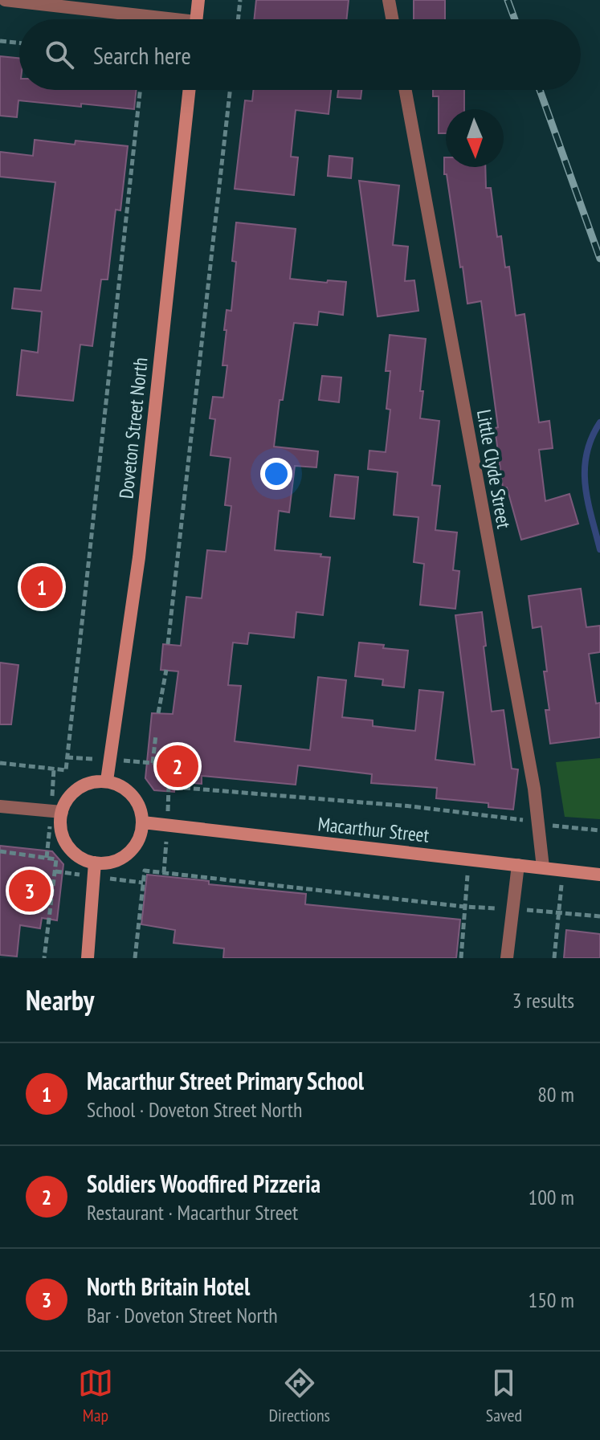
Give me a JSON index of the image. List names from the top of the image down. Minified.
{"streets":{"main road":["Doveton Street North","Macarthur Street"],"street":["Little Clyde Street"]},"crossings":[["Doveton Street North","Macarthur Street"],["Little Clyde Street","Macarthur Street"]],"north":"bottom","page":{"search":"Search here","pins":["1","2","3"],"heading":["Nearby","3 results"],"list":[{"mark":"1","name":"Macarthur Street Primary School","note":"School · Doveton Street North","value":"80 m"},{"mark":"2","name":"Soldiers Woodfired Pizzeria","note":"Restaurant · Macarthur Street","value":"100 m"},{"mark":"3","name":"North Britain Hotel","note":"Bar · Doveton Street North","value":"150 m"}],"nav":["Map","Directions","Saved"]}}
